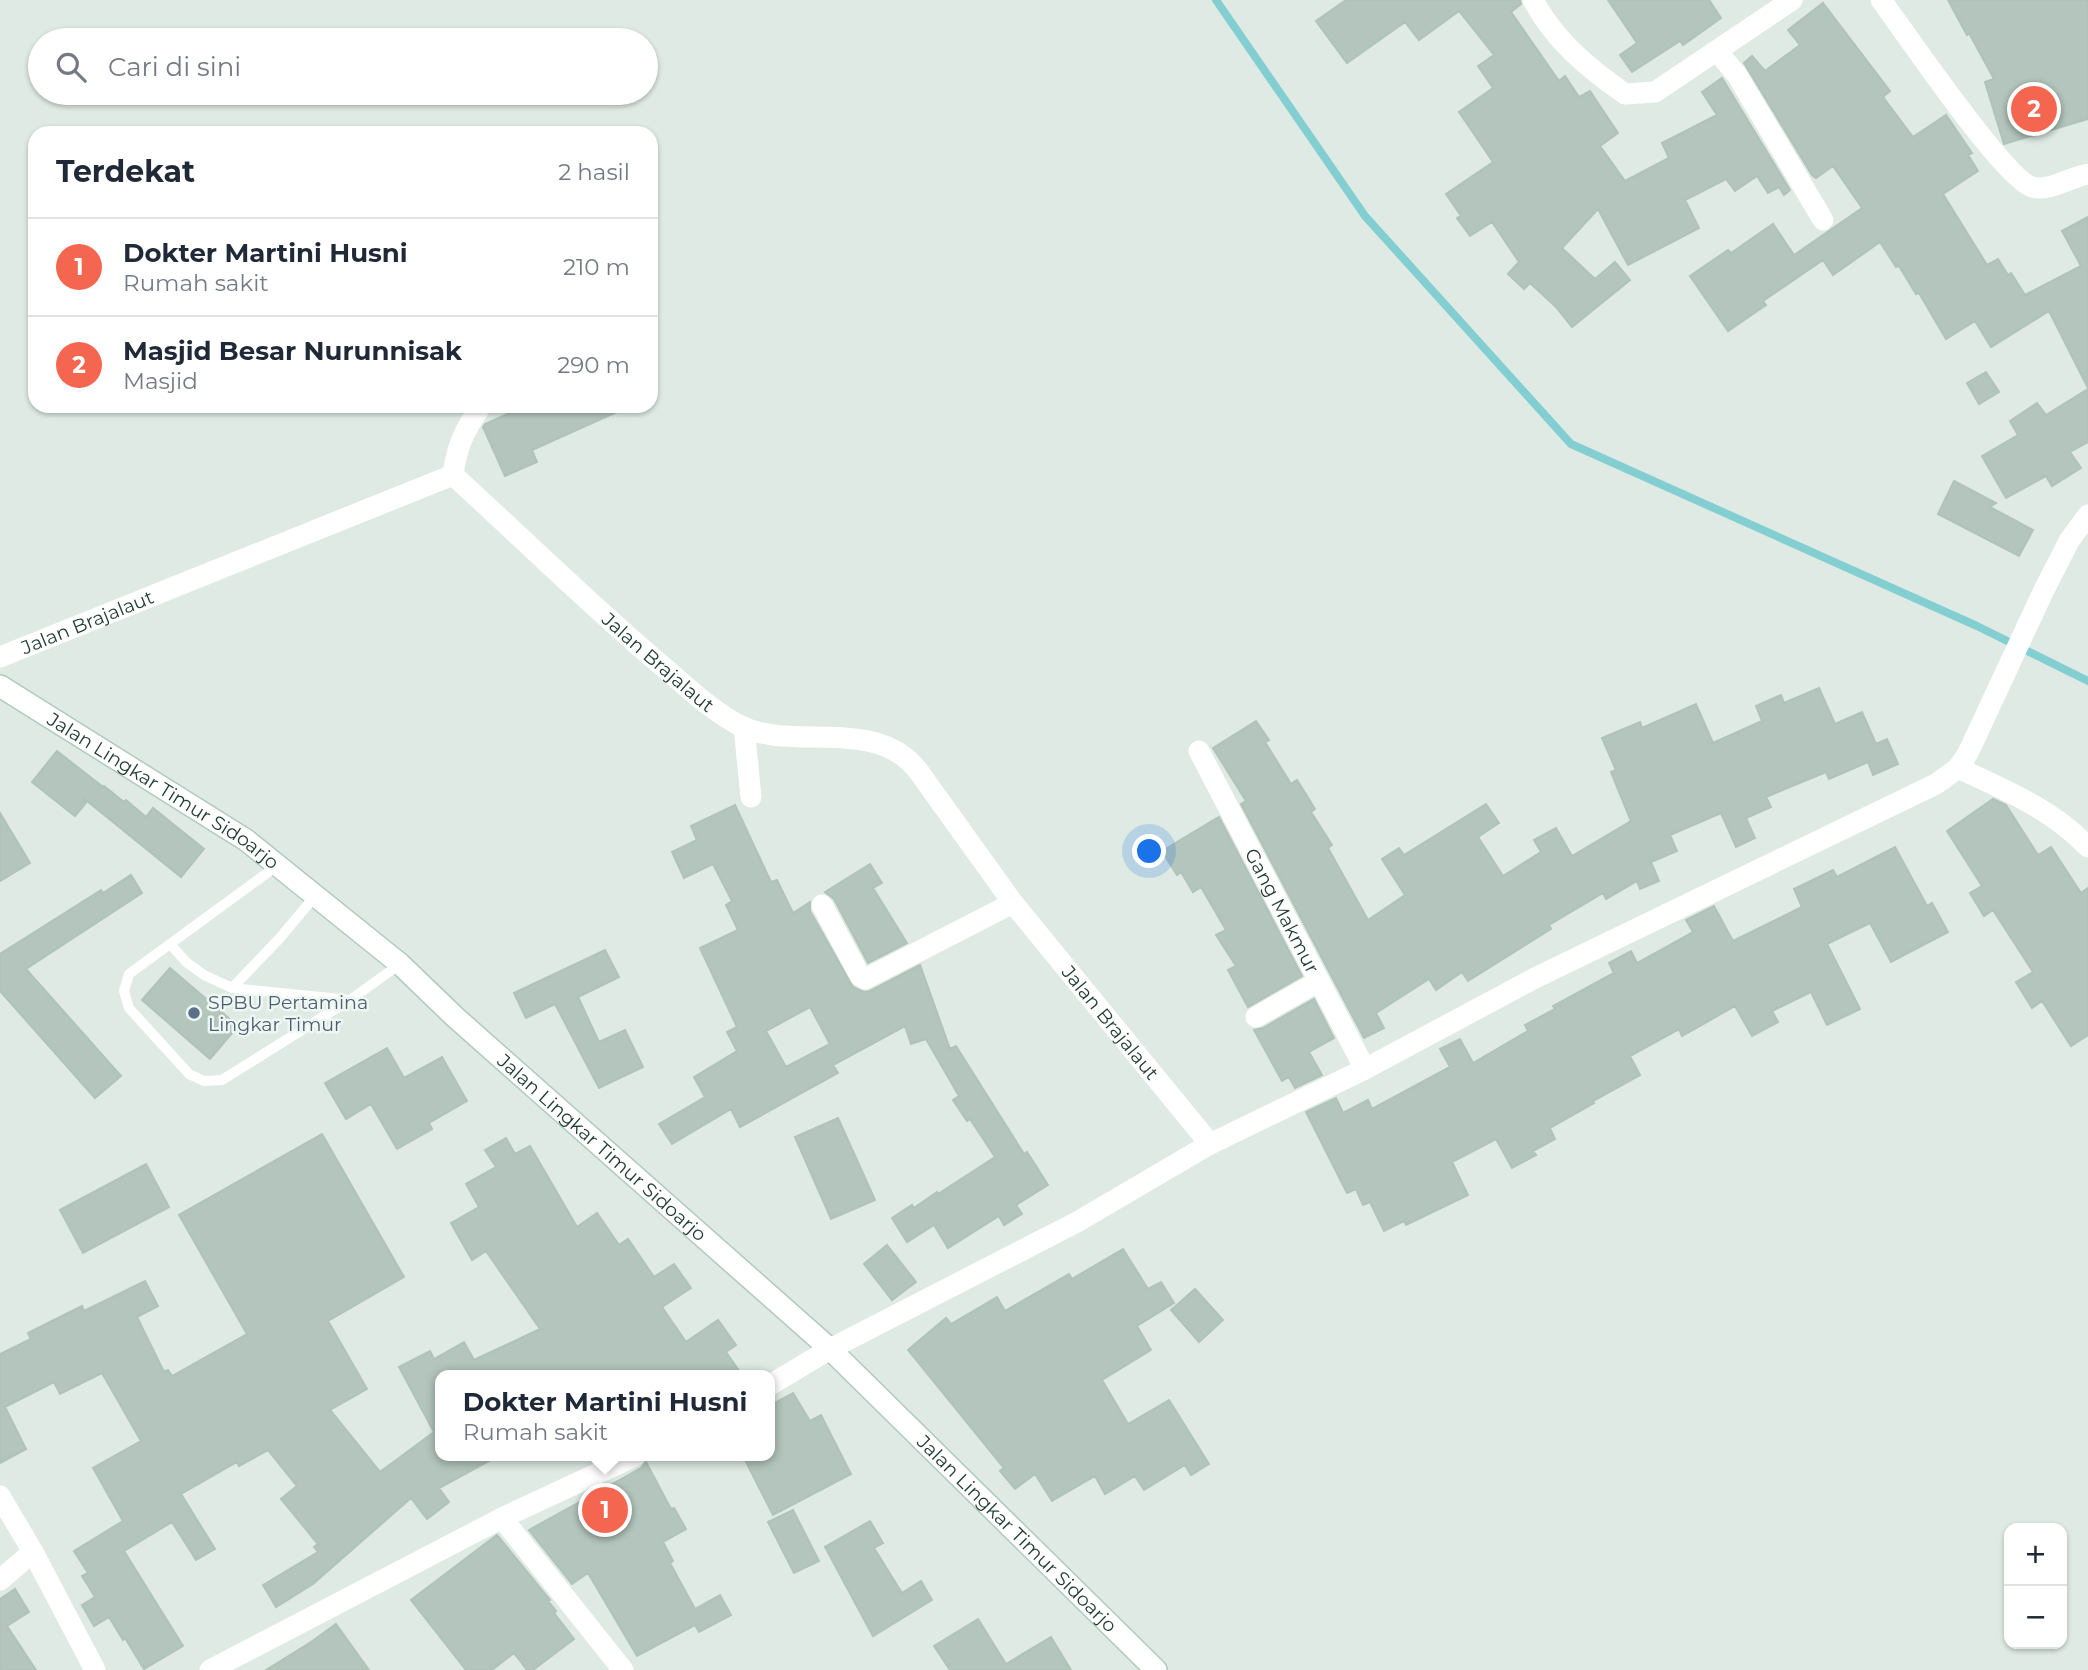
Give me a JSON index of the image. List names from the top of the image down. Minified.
{"streets":{"street":["Jalan Brajalaut","Jalan Lingkar Timur Sidoarjo","Gang Makmur"]},"places":["SPBU Pertamina Lingkar Timur"],"page":{"search":"Cari di sini","pins":["2","1"],"heading":["Terdekat","2 hasil"],"list":[{"mark":"1","name":"Dokter Martini Husni","note":"Rumah sakit","value":"210 m"},{"mark":"2","name":"Masjid Besar Nurunnisak","note":"Masjid","value":"290 m"}],"popup":["Dokter Martini Husni","Rumah sakit"],"map_buttons":["+","−"]}}
